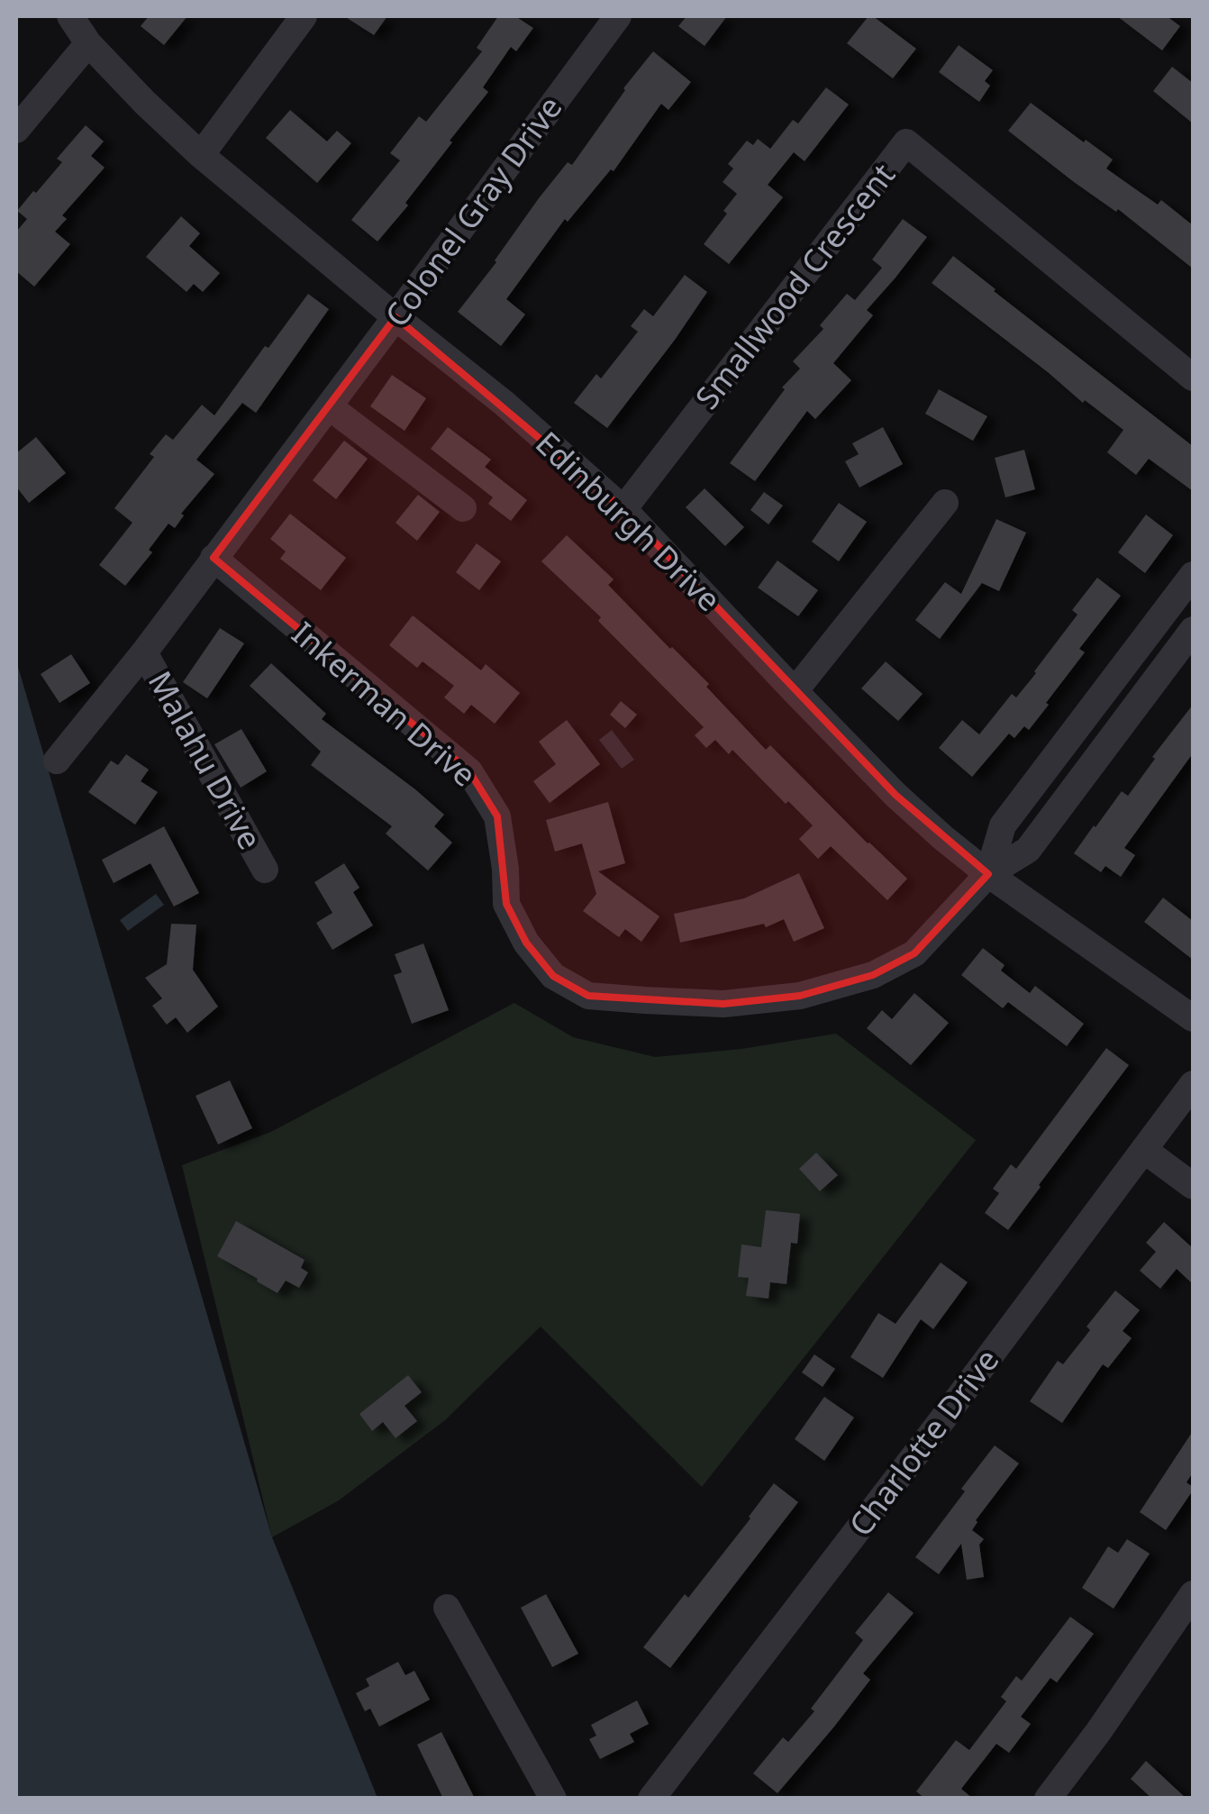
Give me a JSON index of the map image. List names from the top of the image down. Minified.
{"streets":{"street":["Colonel Gray Drive","Smallwood Crescent","Edinburgh Drive","Inkerman Drive","Malahu Drive","Charlotte Drive"]},"crossings":[["Colonel Gray Drive","Edinburgh Drive"],["Colonel Gray Drive","Inkerman Drive"],["Colonel Gray Drive","Malahu Drive"],["Smallwood Crescent","Edinburgh Drive"],["Edinburgh Drive","Inkerman Drive"]]}
